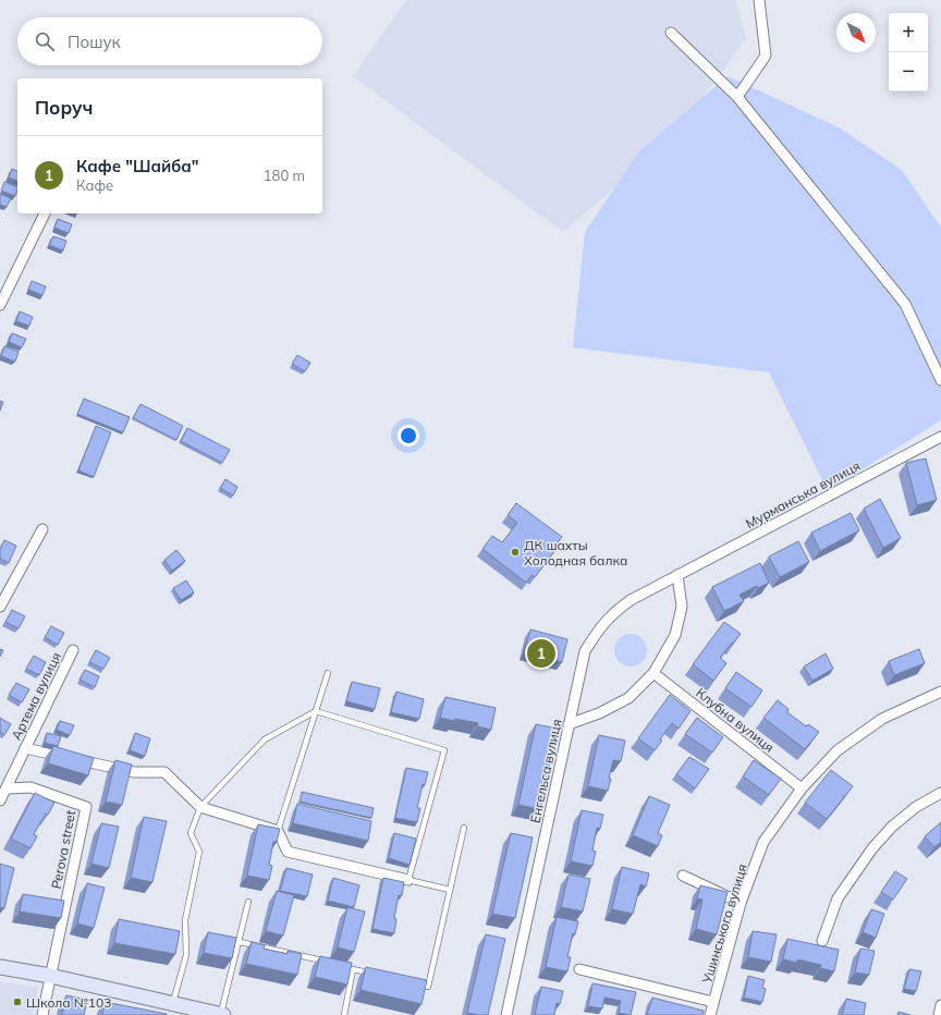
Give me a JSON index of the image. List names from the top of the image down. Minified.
{"streets":{"street":["Мурманська вулиця","Артема вулиця","Клубна вулиця","Енгельса вулиця","Perova street","Ушинського вулиця"]},"crossings":[["Мурманська вулиця","Енгельса вулиця"],["Артема вулиця","Perova street"],["Клубна вулиця","Ушинського вулиця"]],"places":["ДК шахты Холодная балка","Школа №103"],"north":"bottom right","page":{"map_buttons":["+","−"],"search":"Пошук","heading":"Поруч","list":[{"mark":"1","name":"Кафе \"Шайба\"","note":"Кафе","value":"180 m"}],"pins":"1"}}
